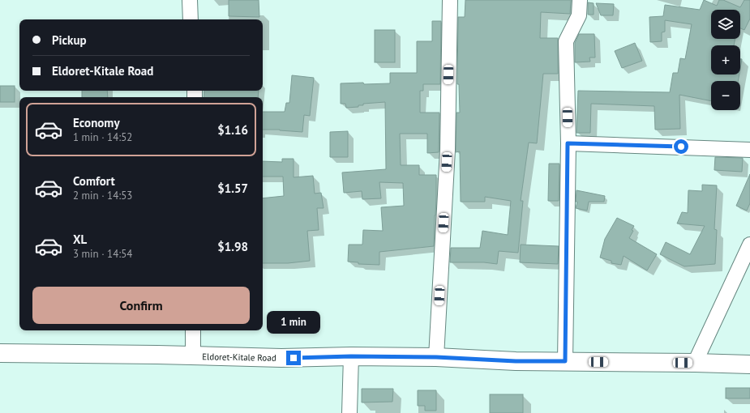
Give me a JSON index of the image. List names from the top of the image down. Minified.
{"streets":{"highway":["Eldoret-Kitale Road"]},"page":{"map_buttons":["+","−"],"banner":["Pickup","Eldoret-Kitale Road"],"list":[{"name":"Economy","note":"1 min · 14:52","value":"$1.16"},{"name":"Comfort","note":"2 min · 14:53","value":"$1.57"},{"name":"XL","note":"3 min · 14:54","value":"$1.98"}],"buttons":"Confirm","bubble":"1 min"}}
